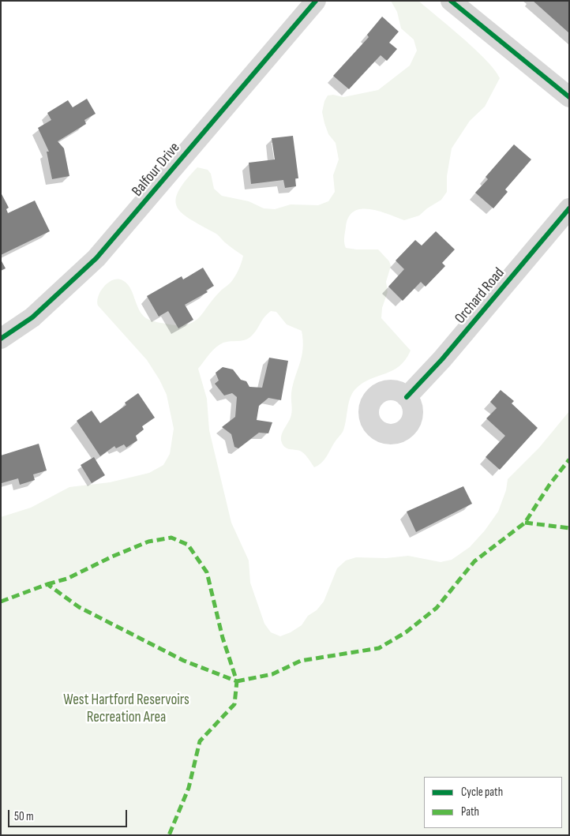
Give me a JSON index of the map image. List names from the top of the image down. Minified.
{"streets":{"street":["Balfour Drive","Orchard Road"]},"parks":["West Hartford Reservoirs Recreation Area"],"legend":["Cycle path","Path"],"scale_bar":"50 m"}
